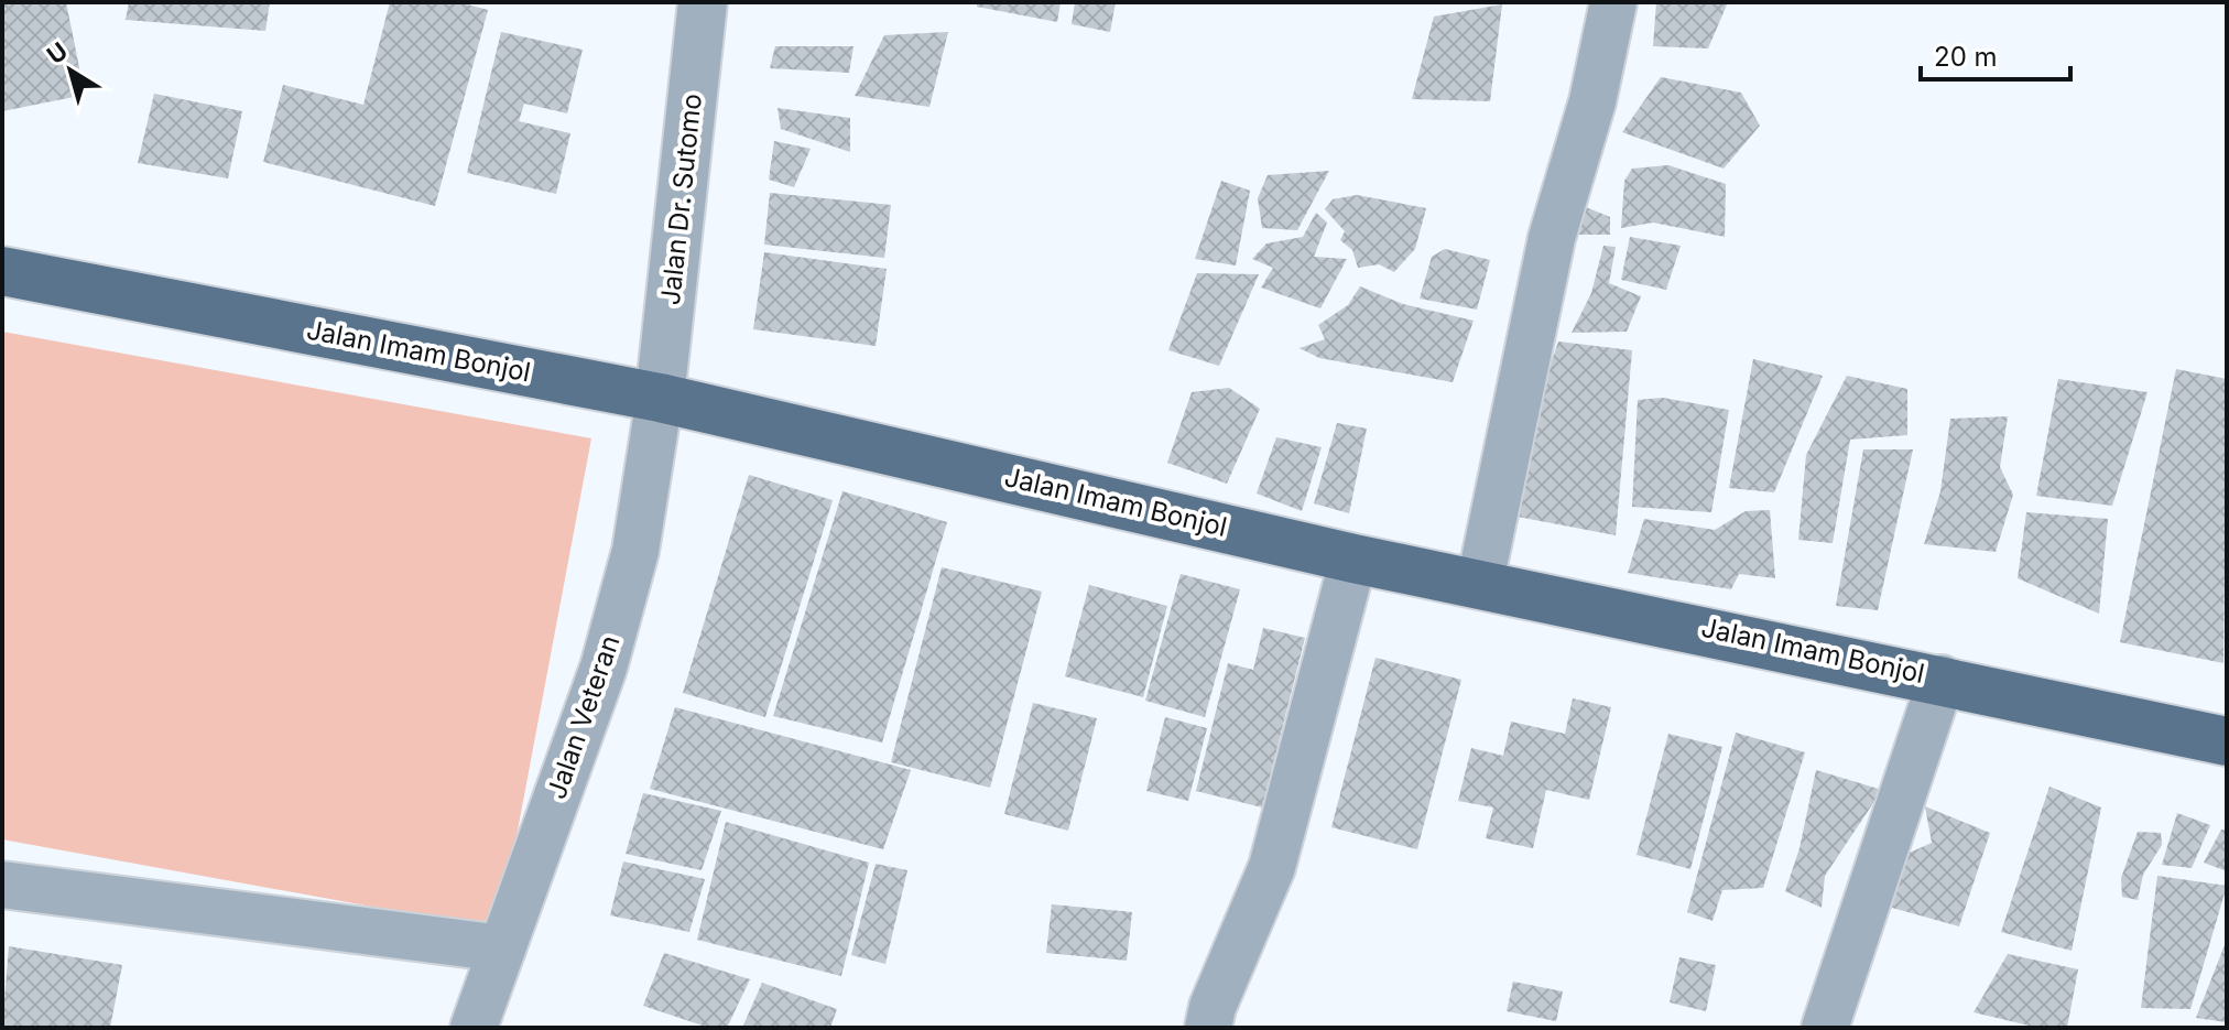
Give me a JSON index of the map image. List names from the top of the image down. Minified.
{"streets":{"main road":["Jalan Imam Bonjol"],"street":["Jalan Dr. Sutomo","Jalan Veteran"]},"crossings":[["Jalan Dr. Sutomo","Jalan Imam Bonjol"],["Jalan Dr. Sutomo","Jalan Veteran"],["Jalan Imam Bonjol","Jalan Veteran"]],"scale_bar":"20 m","north":"top left"}
